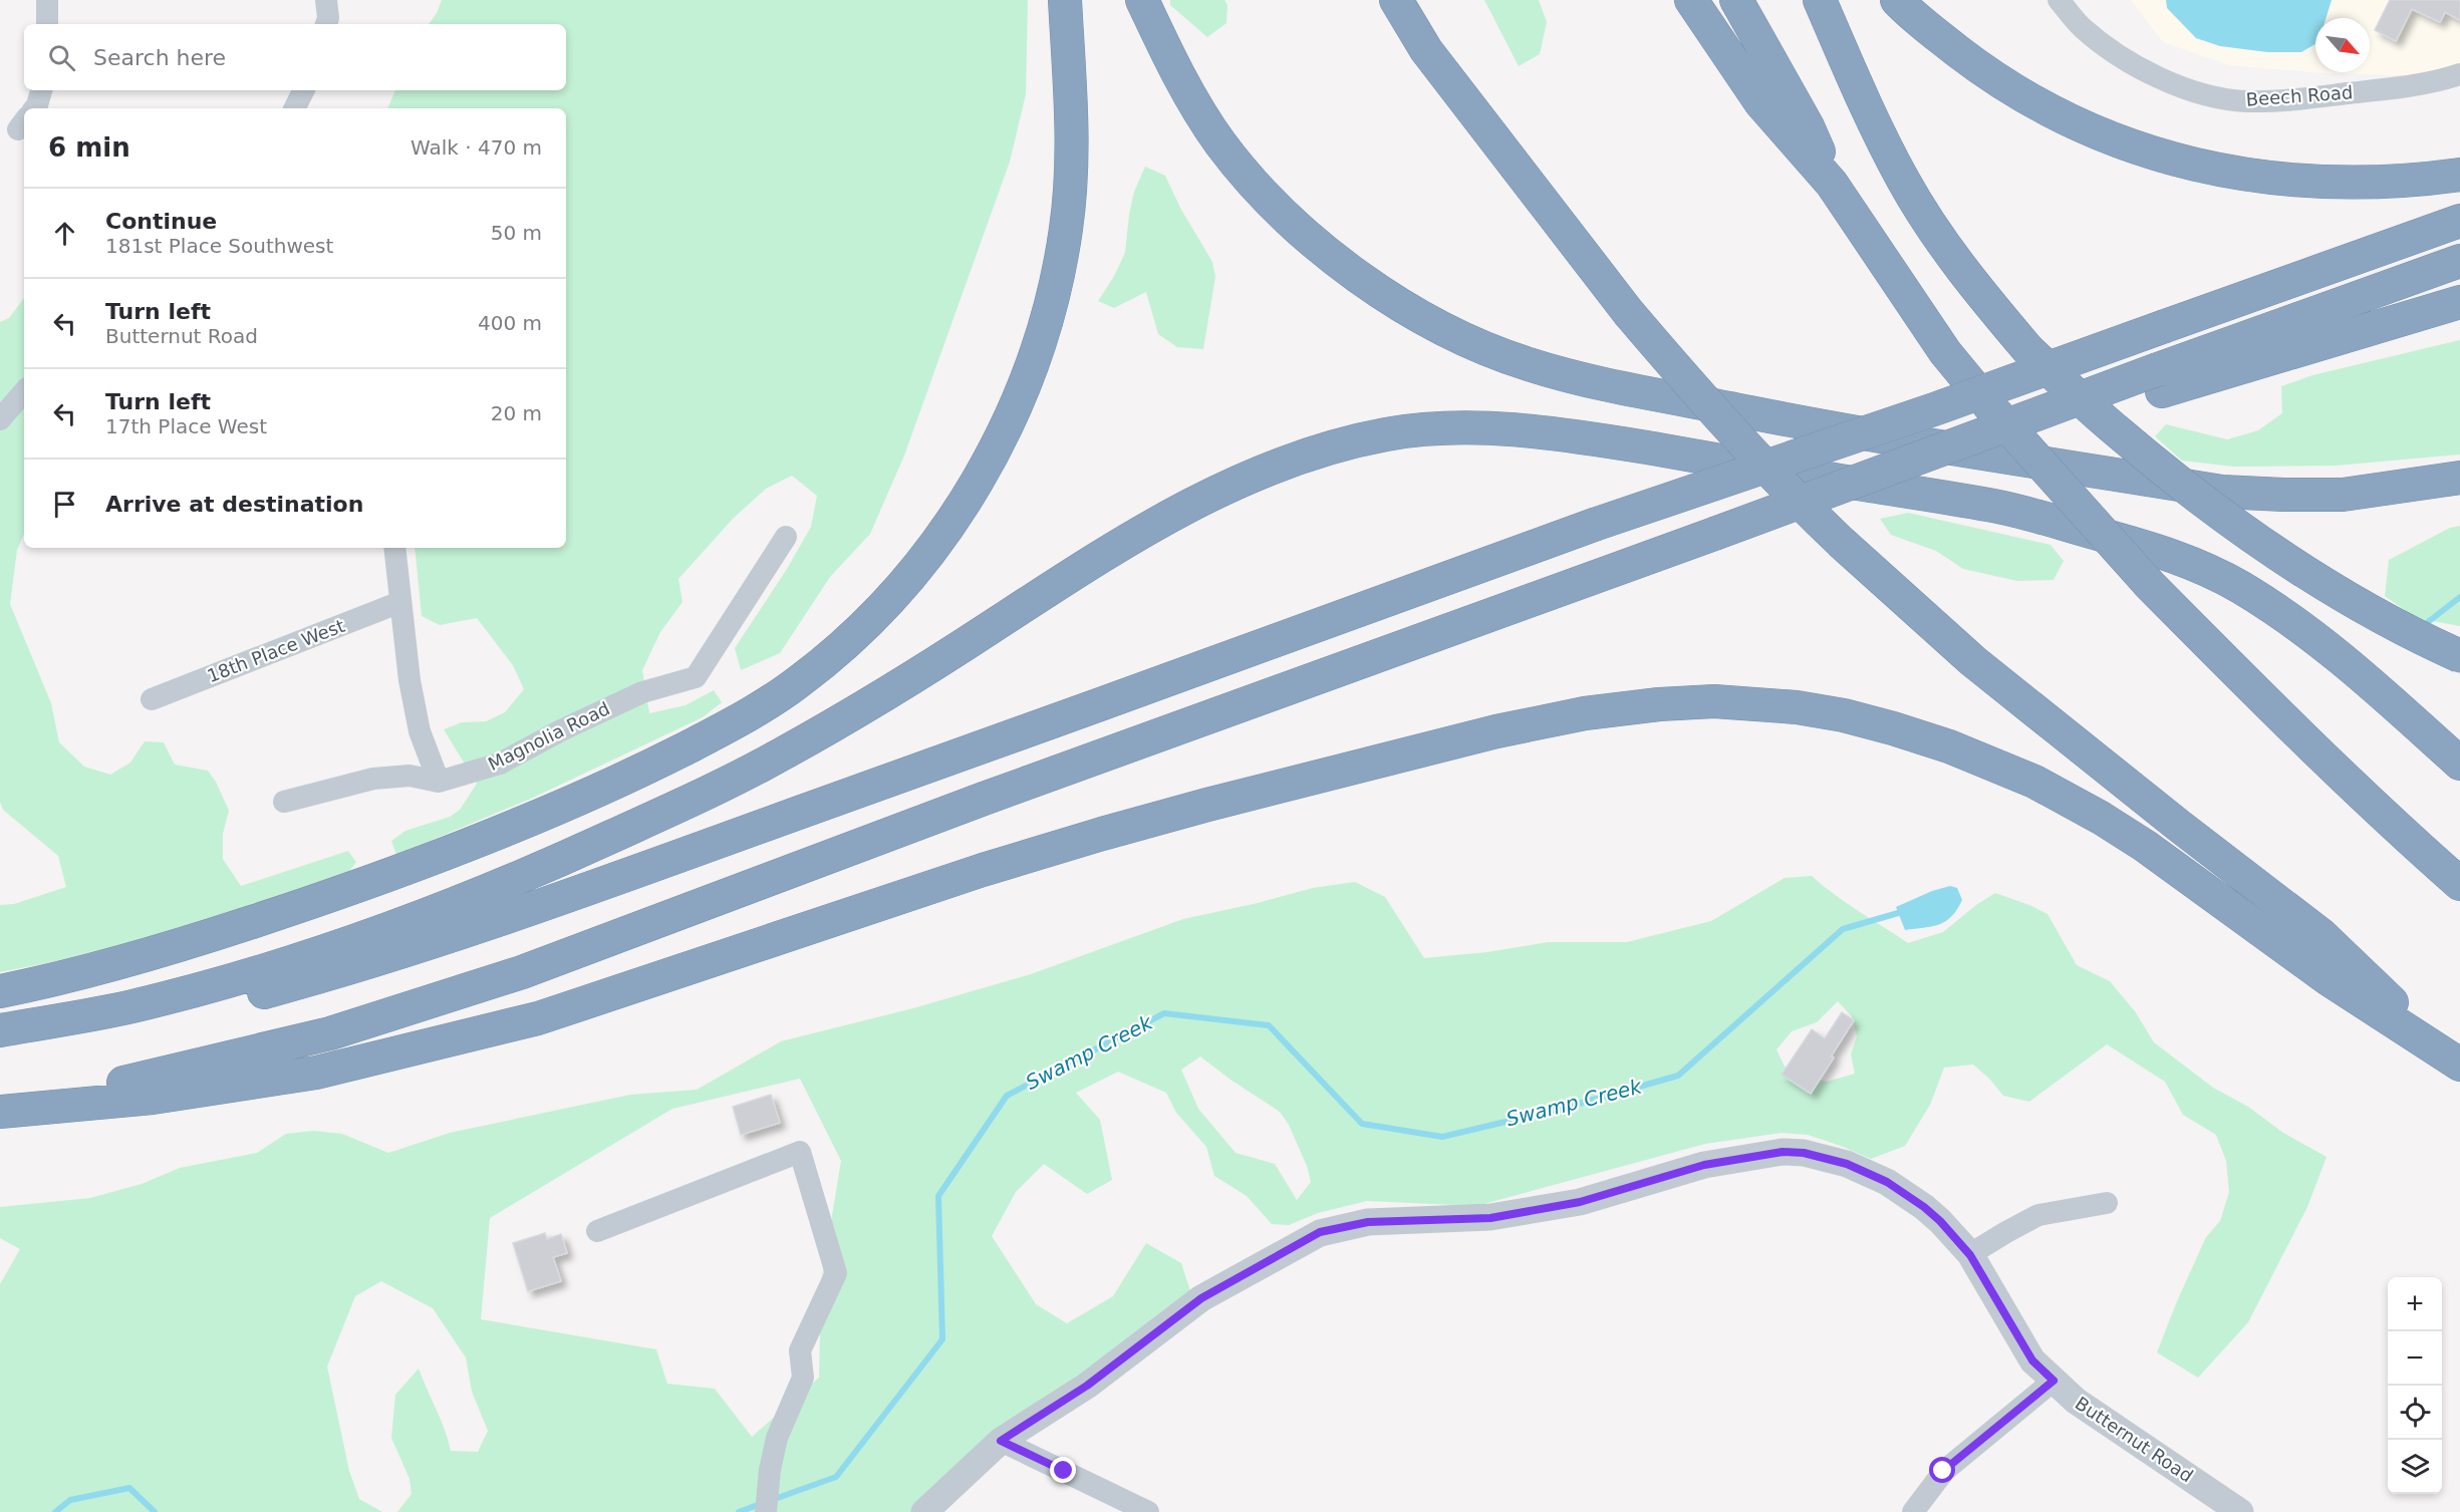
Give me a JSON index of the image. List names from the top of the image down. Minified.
{"streets":{"street":["Beech Road","18th Place West","Magnolia Road","Butternut Road"]},"water":["Swamp Creek"],"north":"bottom right","page":{"search":"Search here","heading":["6 min","Walk · 470 m"],"list":[["Continue","181st Place Southwest","50 m"],["Turn left","Butternut Road","400 m"],["Turn left","17th Place West","20 m"],"Arrive at destination"],"map_buttons":["+","−"]}}
